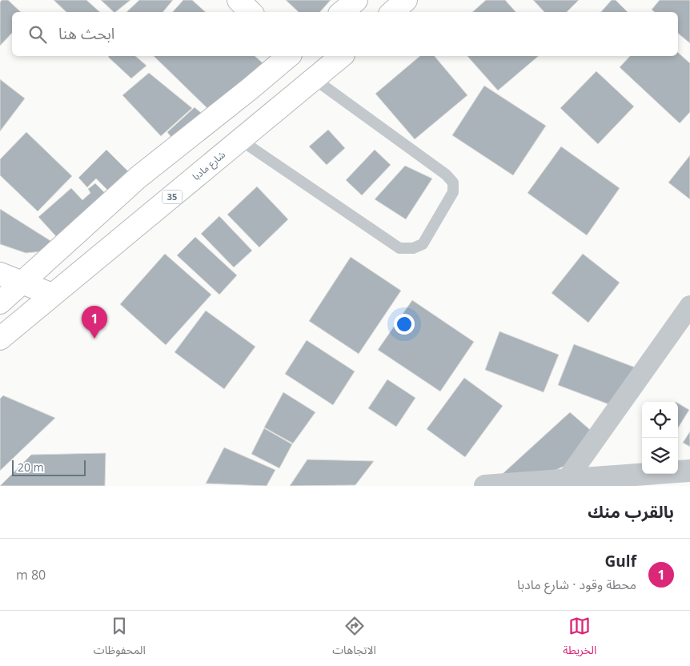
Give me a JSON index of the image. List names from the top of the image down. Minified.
{"streets":{"main road":["شارع مادبا","35"]},"scale_bar":"20 m","page":{"search":"ابحث هنا","pins":"1","scale":"20 m","heading":"بالقرب منك","list":[{"mark":"1","name":"Gulf","note":"محطة وقود · شارع مادبا","value":"80 m"}],"nav":["الخريطة","الاتجاهات","المحفوظات"]}}
